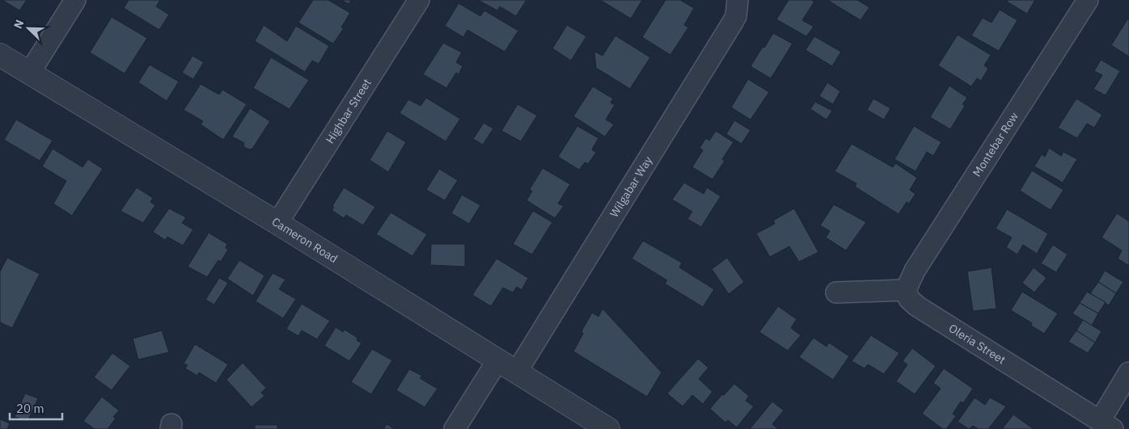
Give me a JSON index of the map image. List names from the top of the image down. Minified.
{"streets":{"street":["Highbar Street","Montebar Row","Wilgabar Way","Cameron Road","Oleria Street"]},"crossings":[["Highbar Street","Cameron Road"],["Montebar Row","Oleria Street"],["Wilgabar Way","Cameron Road"]],"scale_bar":"20 m","north":"top left"}
